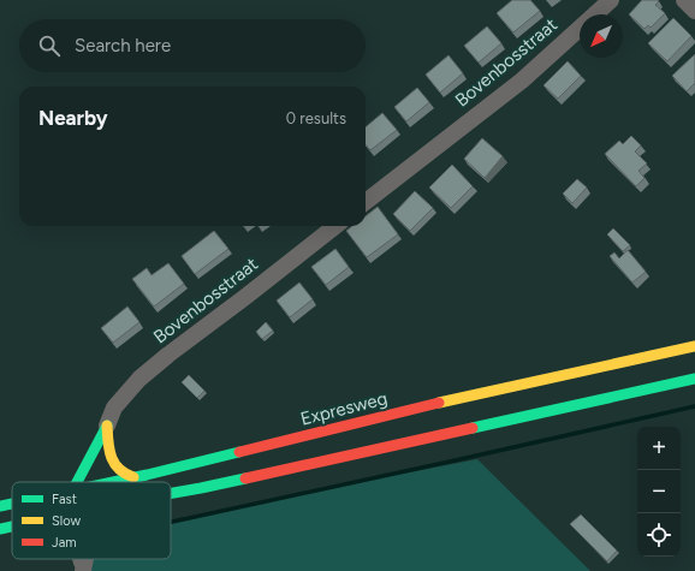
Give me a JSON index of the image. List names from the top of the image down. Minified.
{"streets":{"highway":["Expresweg"],"street":["Bovenbosstraat"]},"legend":["Fast","Slow","Jam"],"north":"bottom left","page":{"search":"Search here","heading":["Nearby","0 results"],"map_buttons":["+","−"]}}
